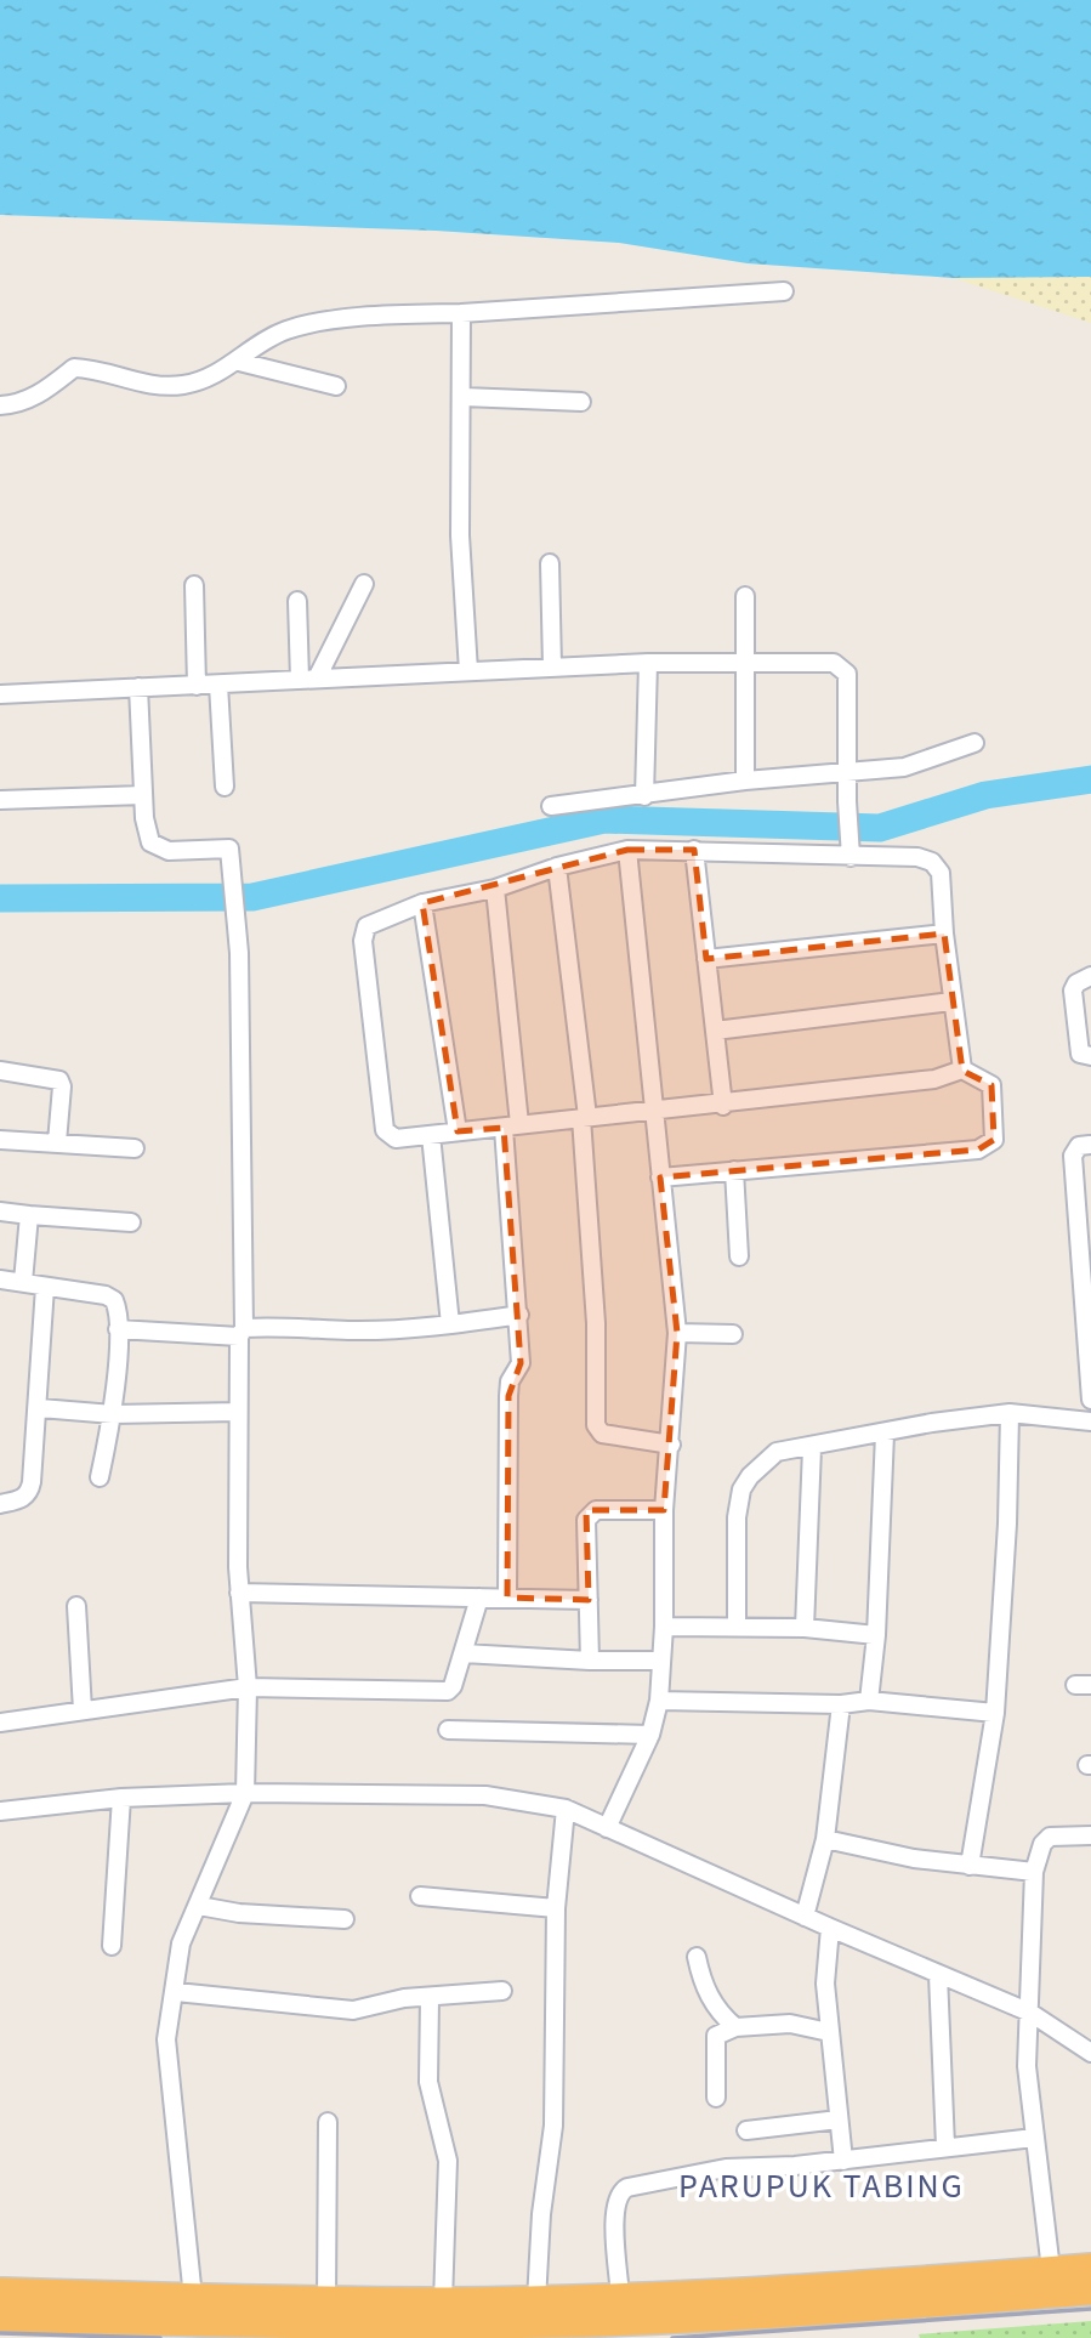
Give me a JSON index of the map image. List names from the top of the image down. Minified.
{"districts":["PARUPUK TABING"]}
